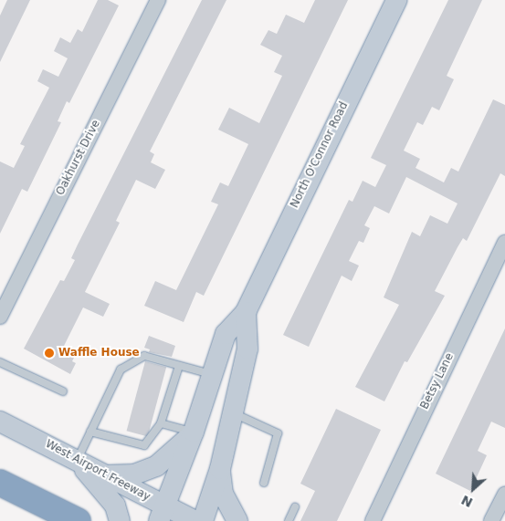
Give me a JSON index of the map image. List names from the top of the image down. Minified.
{"streets":{"main road":["North O'Connor Road","West Airport Freeway"],"street":["Oakhurst Drive","Betsy Lane"]},"crossings":[["North O'Connor Road","West Airport Freeway"]],"places":["Waffle House"],"north":"bottom left"}
